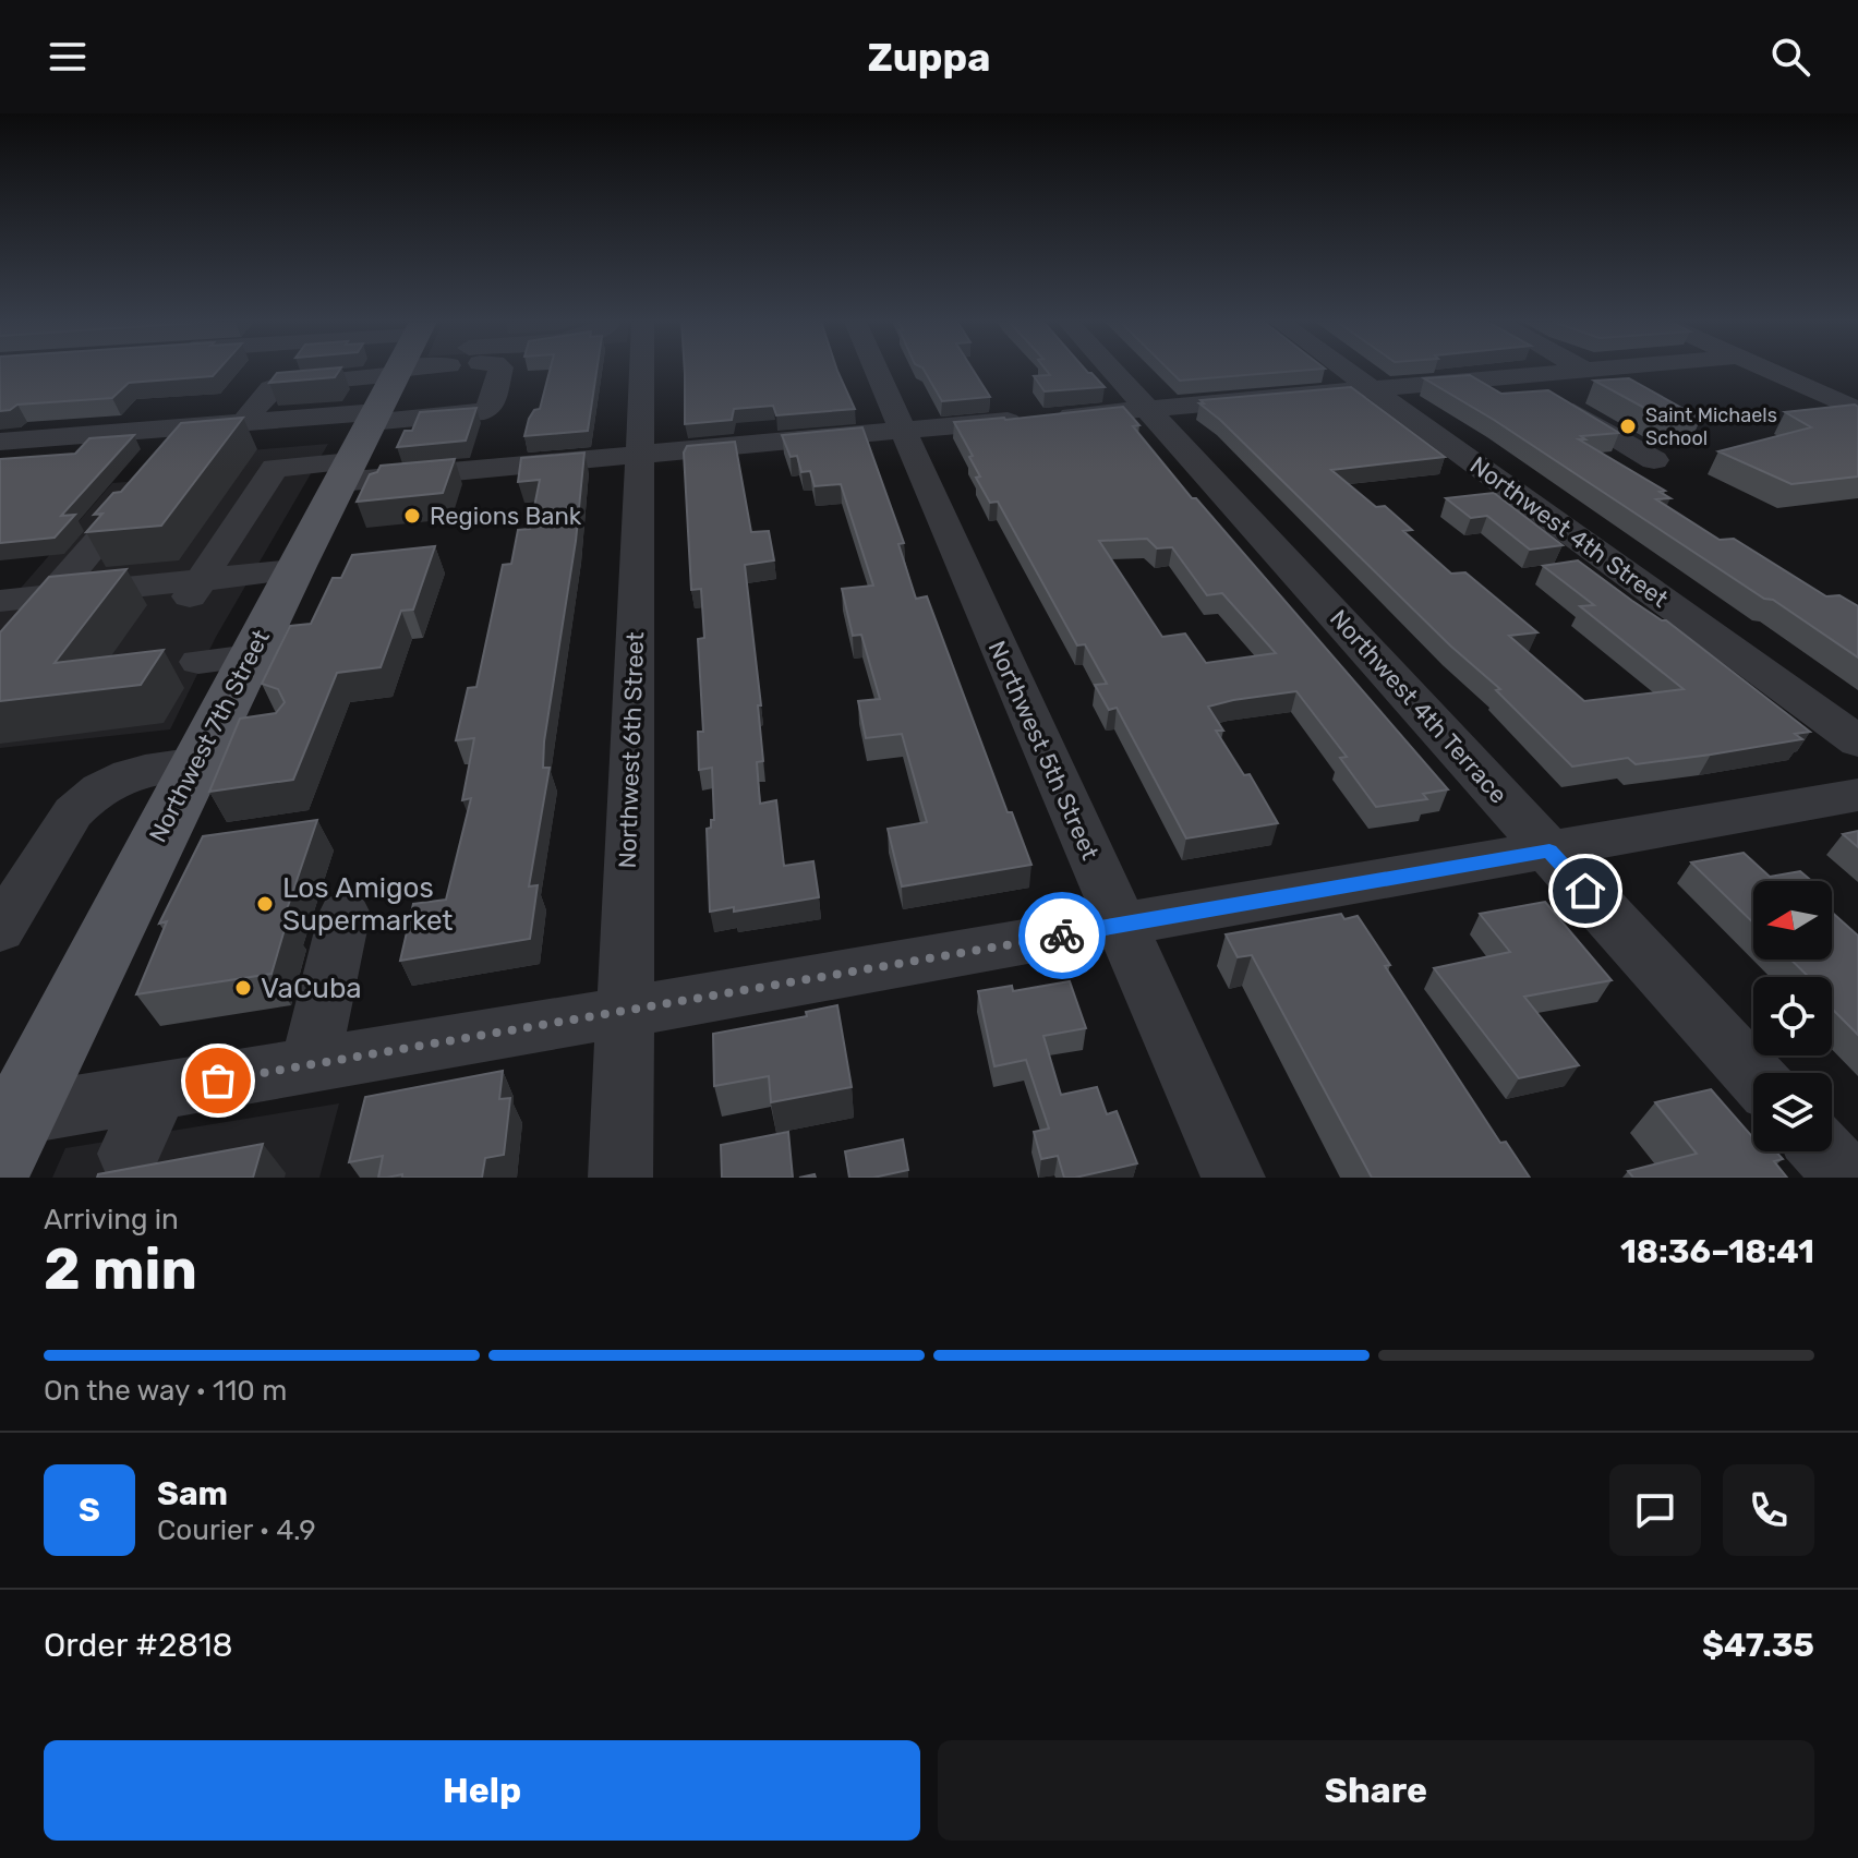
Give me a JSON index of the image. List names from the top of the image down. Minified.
{"streets":{"main road":["Northwest 7th Street"],"street":["Northwest 4th Street","Northwest 4th Terrace","Northwest 6th Street","Northwest 5th Street"]},"places":["Saint Michaels School","Regions Bank","Los Amigos Supermarket","VaCuba"],"north":"left","page":{"header":"Zuppa","heading":["2 min","Arriving in","18:36–18:41"],"panel":["Sam","Courier · 4.9","Order #2818","$47.35"],"bar":"On the way · 110 m","round":"S","buttons":["Help","Share"]}}
